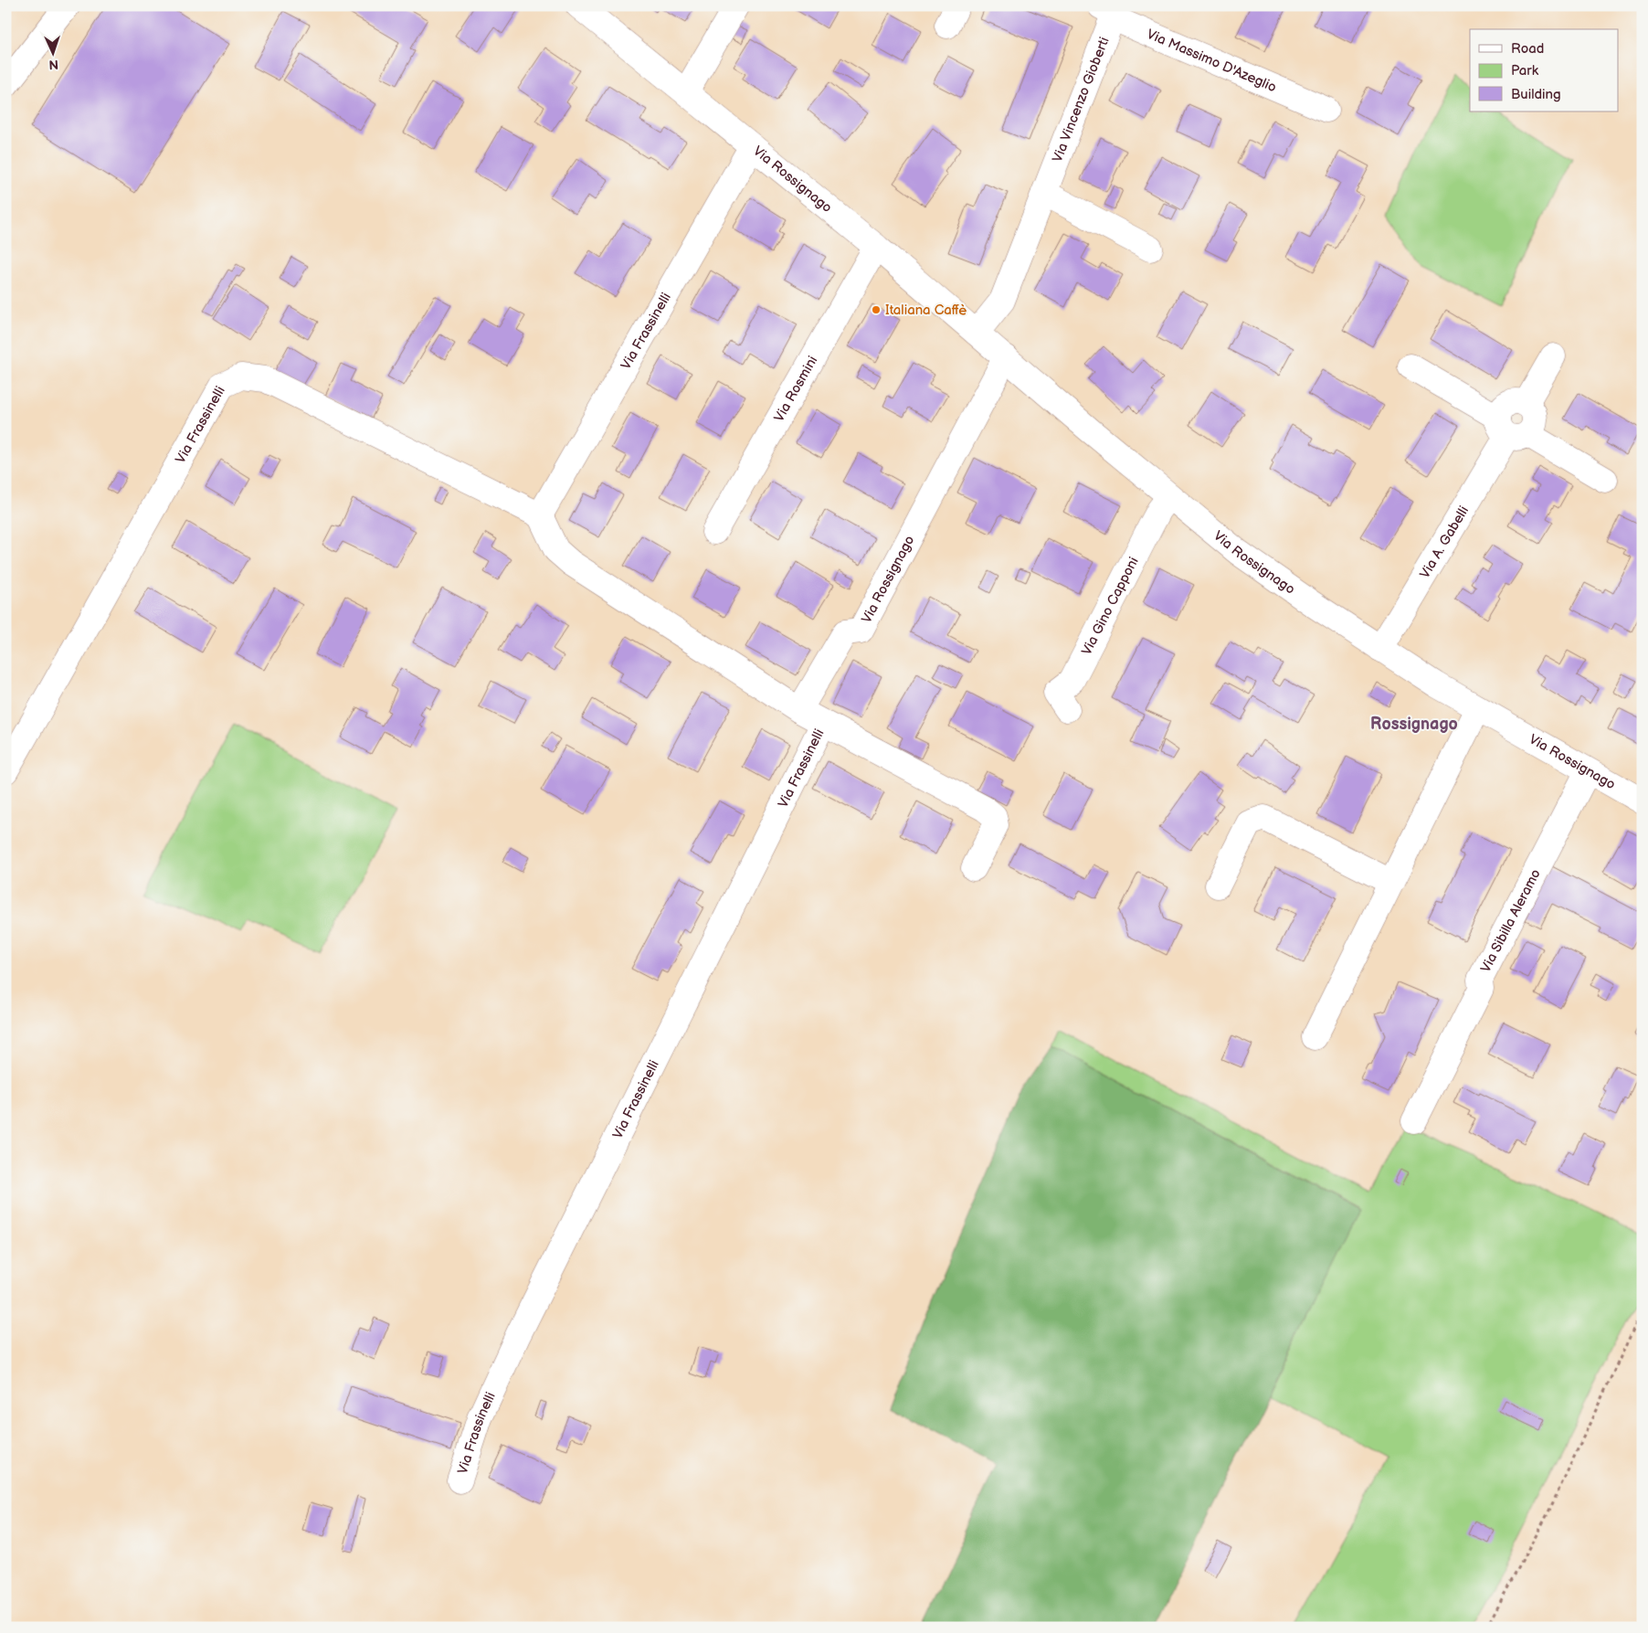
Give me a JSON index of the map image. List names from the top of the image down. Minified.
{"streets":{"street":["Via Massimo D'Azeglio","Via Vincenzo Gioberti","Via Rossignago","Via Frassinelli","Via Rosmini","Via A. Gabelli","Via Gino Capponi","Via Sibilla Aleramo"]},"crossings":[["Via Massimo D'Azeglio","Via Vincenzo Gioberti"],["Via Vincenzo Gioberti","Via Rossignago"],["Via Rossignago","Via Frassinelli"],["Via Rossignago","Via Rosmini"],["Via Rossignago","Via A. Gabelli"],["Via Rossignago","Via Gino Capponi"],["Via Rossignago","Via Sibilla Aleramo"]],"districts":["Rossignago"],"places":["Italiana Caffè"],"legend":["Road","Park","Building"],"north":"bottom"}
